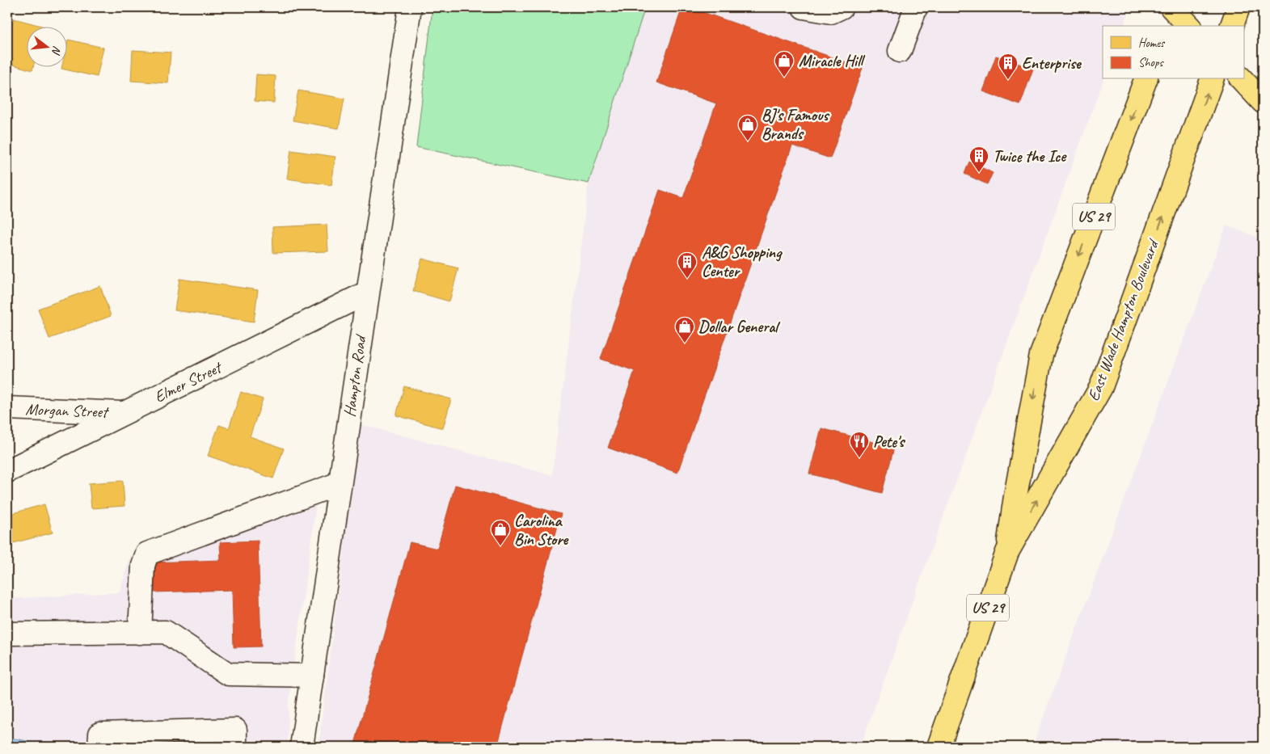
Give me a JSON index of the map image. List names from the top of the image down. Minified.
{"streets":{"main road":["US 29","East Wade Hampton Boulevard"],"street":["Hampton Road","Elmer Street","Morgan Street"]},"crossings":[["Hampton Road","Elmer Street"],["Elmer Street","Morgan Street"]],"places":{"shop":["Miracle Hill","BJ's Famous Brands","Dollar General","Carolina Bin Store"],"building":["Enterprise","Twice the Ice","A&G Shopping Center"],"restaurant":["Pete's"]},"legend":["Homes","Shops"],"north":"right"}
